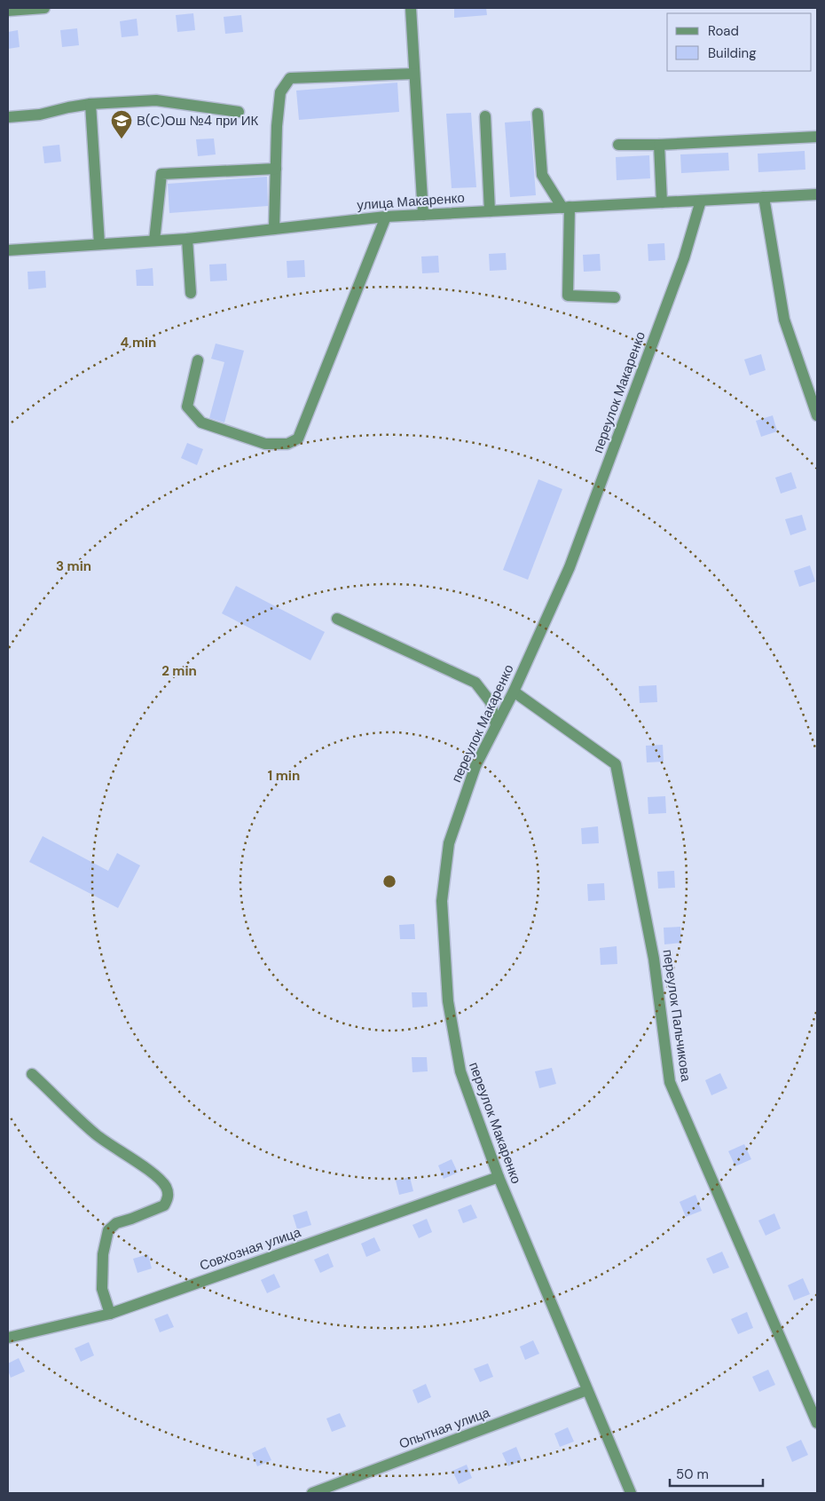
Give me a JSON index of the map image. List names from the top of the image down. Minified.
{"streets":{"street":["улица Макаренко","переулок Макаренко","переулок Пальчикова","Совхозная улица","Опытная улица"]},"crossings":[["улица Макаренко","переулок Макаренко"],["переулок Макаренко","переулок Пальчикова"],["переулок Макаренко","Совхозная улица"],["переулок Макаренко","Опытная улица"]],"places":{"school or university":["В(С)Ош №4 при ИК"]},"legend":["Road","Building"],"scale_bar":"50 m","rings":["4 min","3 min","2 min","1 min"]}
